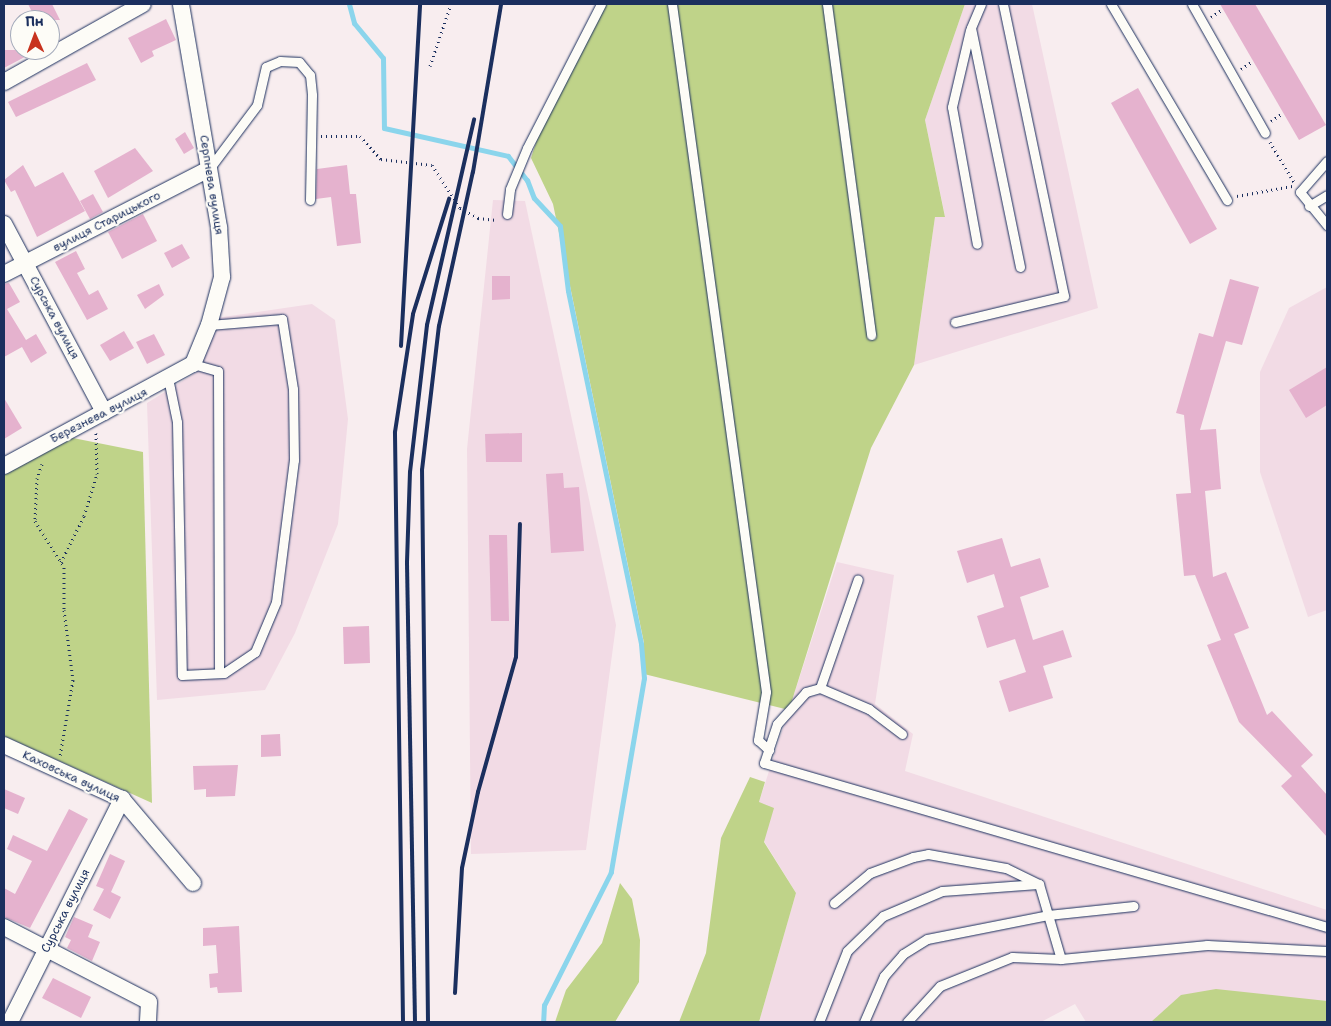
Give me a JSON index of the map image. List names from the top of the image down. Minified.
{"streets":{"street":["Серпнева вулиця","вулиця Старицького","Сурська вулиця","Березнева вулиця","Каховська вулиця"]},"crossings":[["Серпнева вулиця","вулиця Старицького"],["Серпнева вулиця","Березнева вулиця"],["вулиця Старицького","Сурська вулиця"],["Сурська вулиця","Березнева вулиця"],["Сурська вулиця","Каховська вулиця"]],"north":"top"}
